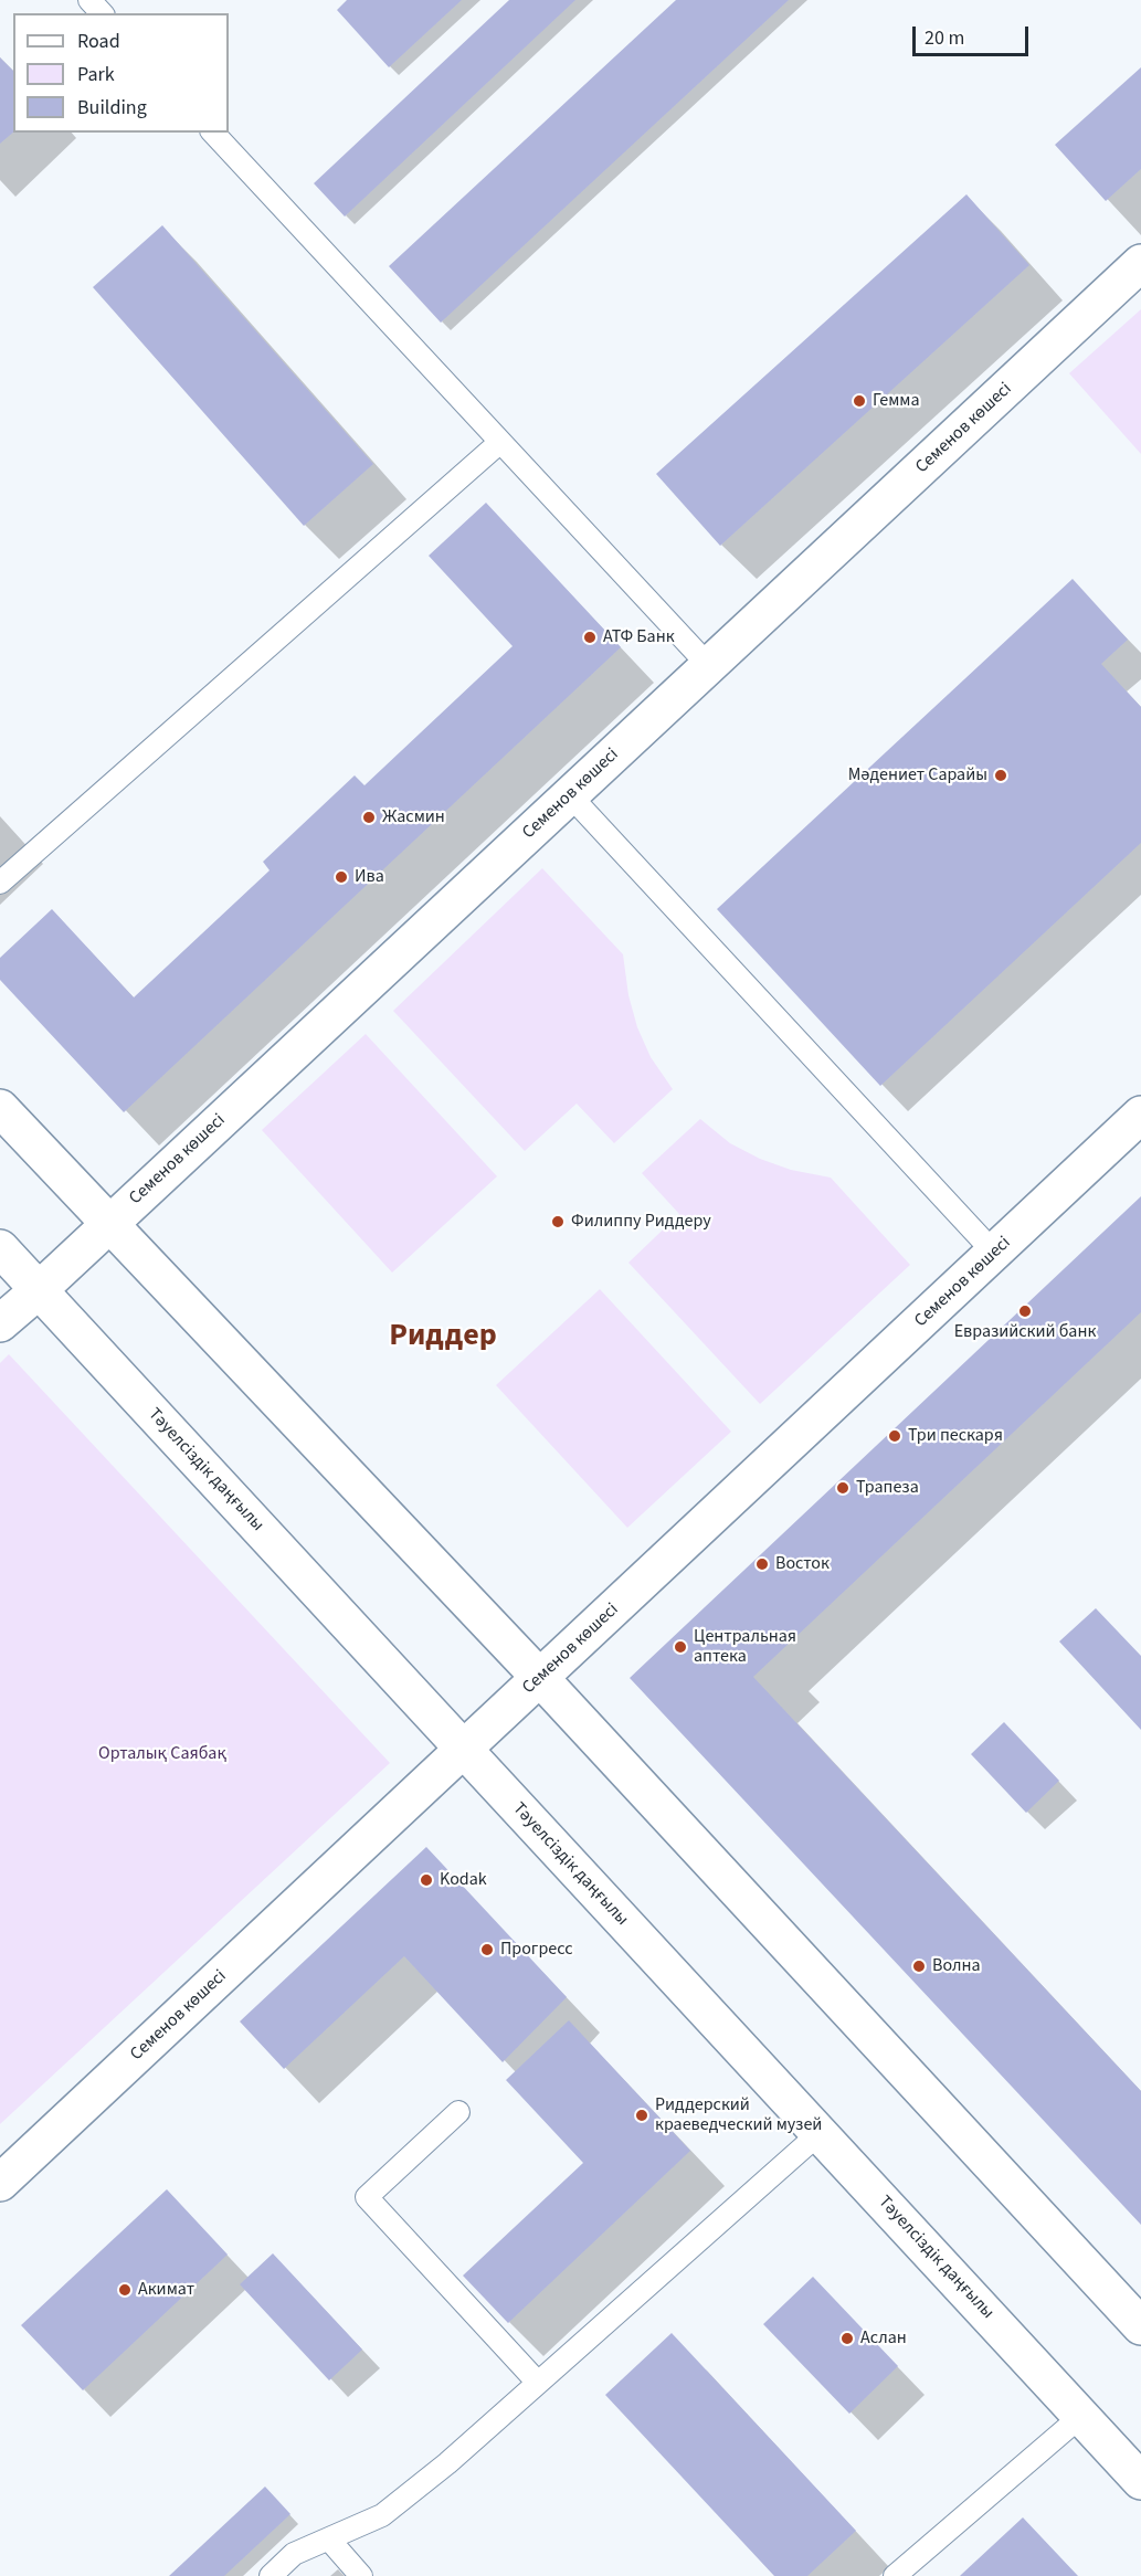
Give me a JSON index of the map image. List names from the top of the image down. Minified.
{"streets":{"street":["Семенов көшесі","Тәуелсіздік даңғылы"]},"crossings":[["Семенов көшесі","Тәуелсіздік даңғылы"]],"districts":["Риддер"],"parks":["Орталық Саябақ"],"places":["Гемма","АТФ Банк","Мәдениет Сарайы","Жасмин","Ива","Филиппу Риддеру","Евразийский банк","Три пескаря","Трапеза","Восток","Центральная аптека","Kodak","Прогресс","Волна","Риддерский краеведческий музей","Акимат","Аслан"],"legend":["Road","Park","Building"],"scale_bar":"20 m"}
